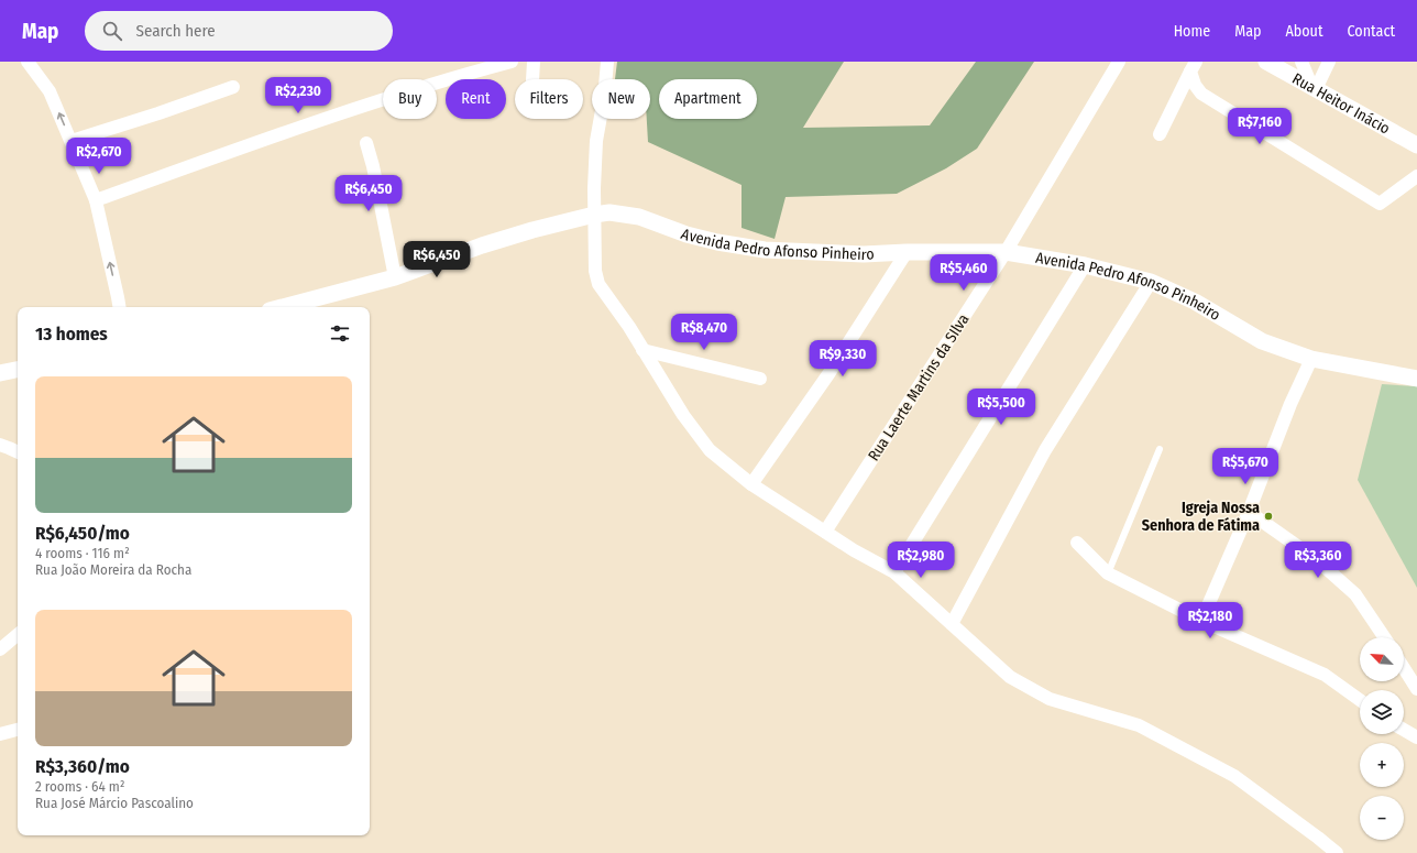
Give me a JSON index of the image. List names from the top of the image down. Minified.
{"streets":{"street":["Rua Heitor Inácio","Avenida Pedro Afonso Pinheiro","Rua Laerte Martins da SIlva"]},"crossings":[["Avenida Pedro Afonso Pinheiro","Rua Laerte Martins da SIlva"]],"places":["Igreja Nossa Senhora de Fátima"],"north":"top left","page":{"header":"Map","search":"Search here","nav":["Home","Map","About","Contact"],"price":["R$2,230","R$7,160","R$2,670","R$6,450","R$6,450","R$5,460","R$8,470","R$9,330","R$5,500","R$5,670","R$2,980","R$3,360","R$2,180"],"chip":["Buy","Rent","Filters","New","Apartment"],"heading":"13 homes","list":[{"name":"R$6,450/mo","note":"4 rooms · 116 m² · Rua João Moreira da Rocha"},{"name":"R$3,360/mo","note":"2 rooms · 64 m² · Rua José Márcio Pascoalino"}],"map_buttons":["+","−"]}}
